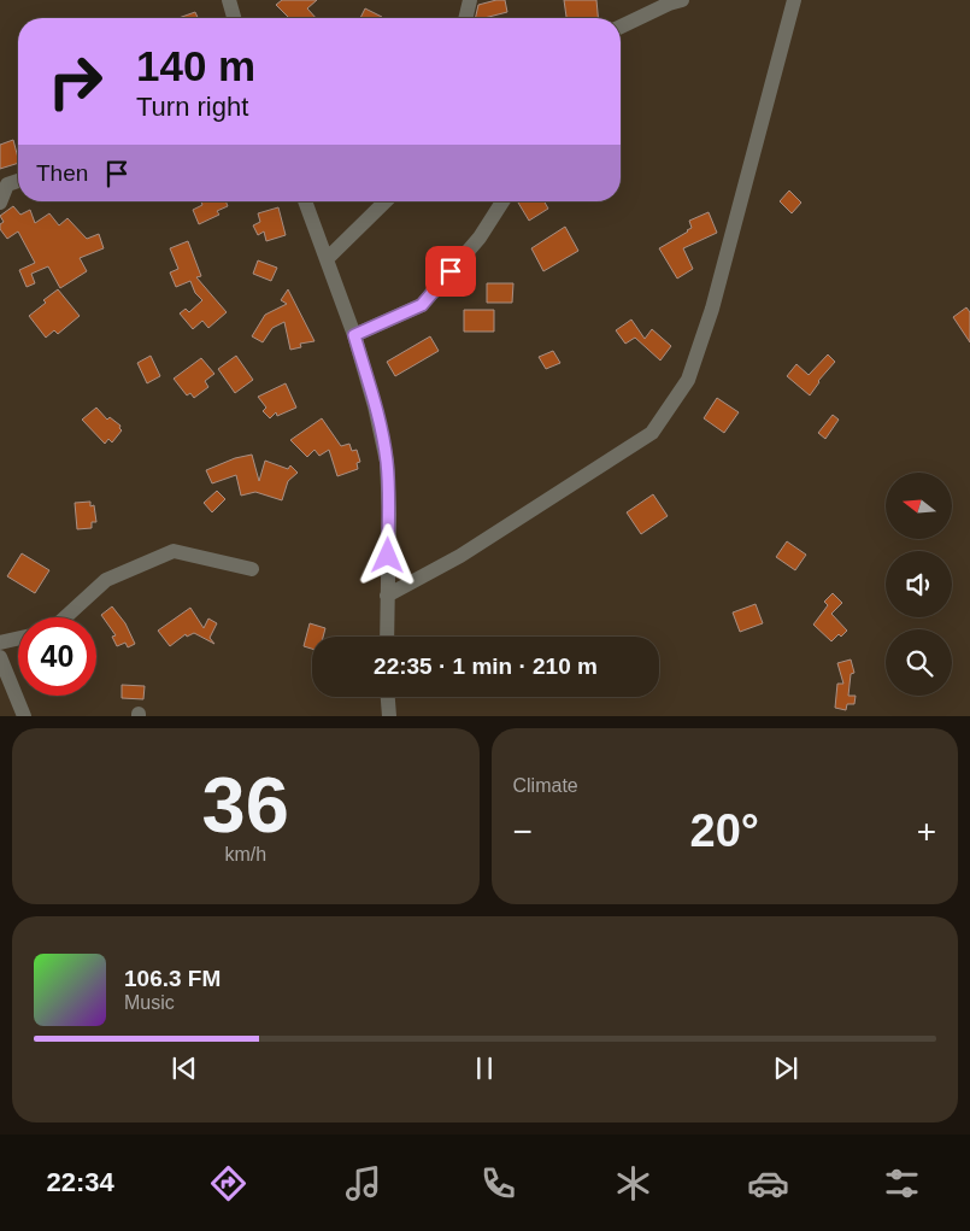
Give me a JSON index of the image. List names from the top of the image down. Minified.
{"north":"left","page":{"turn":["140 m","Turn right"],"then":"Then","limit":"40","trip":"22:35 · 1 min · 210 m","tile":[["36","km/h"],"Climate"],"heat":["−","20°","+"],"song":["106.3 FM","Music"],"tabs":"22:34"}}
